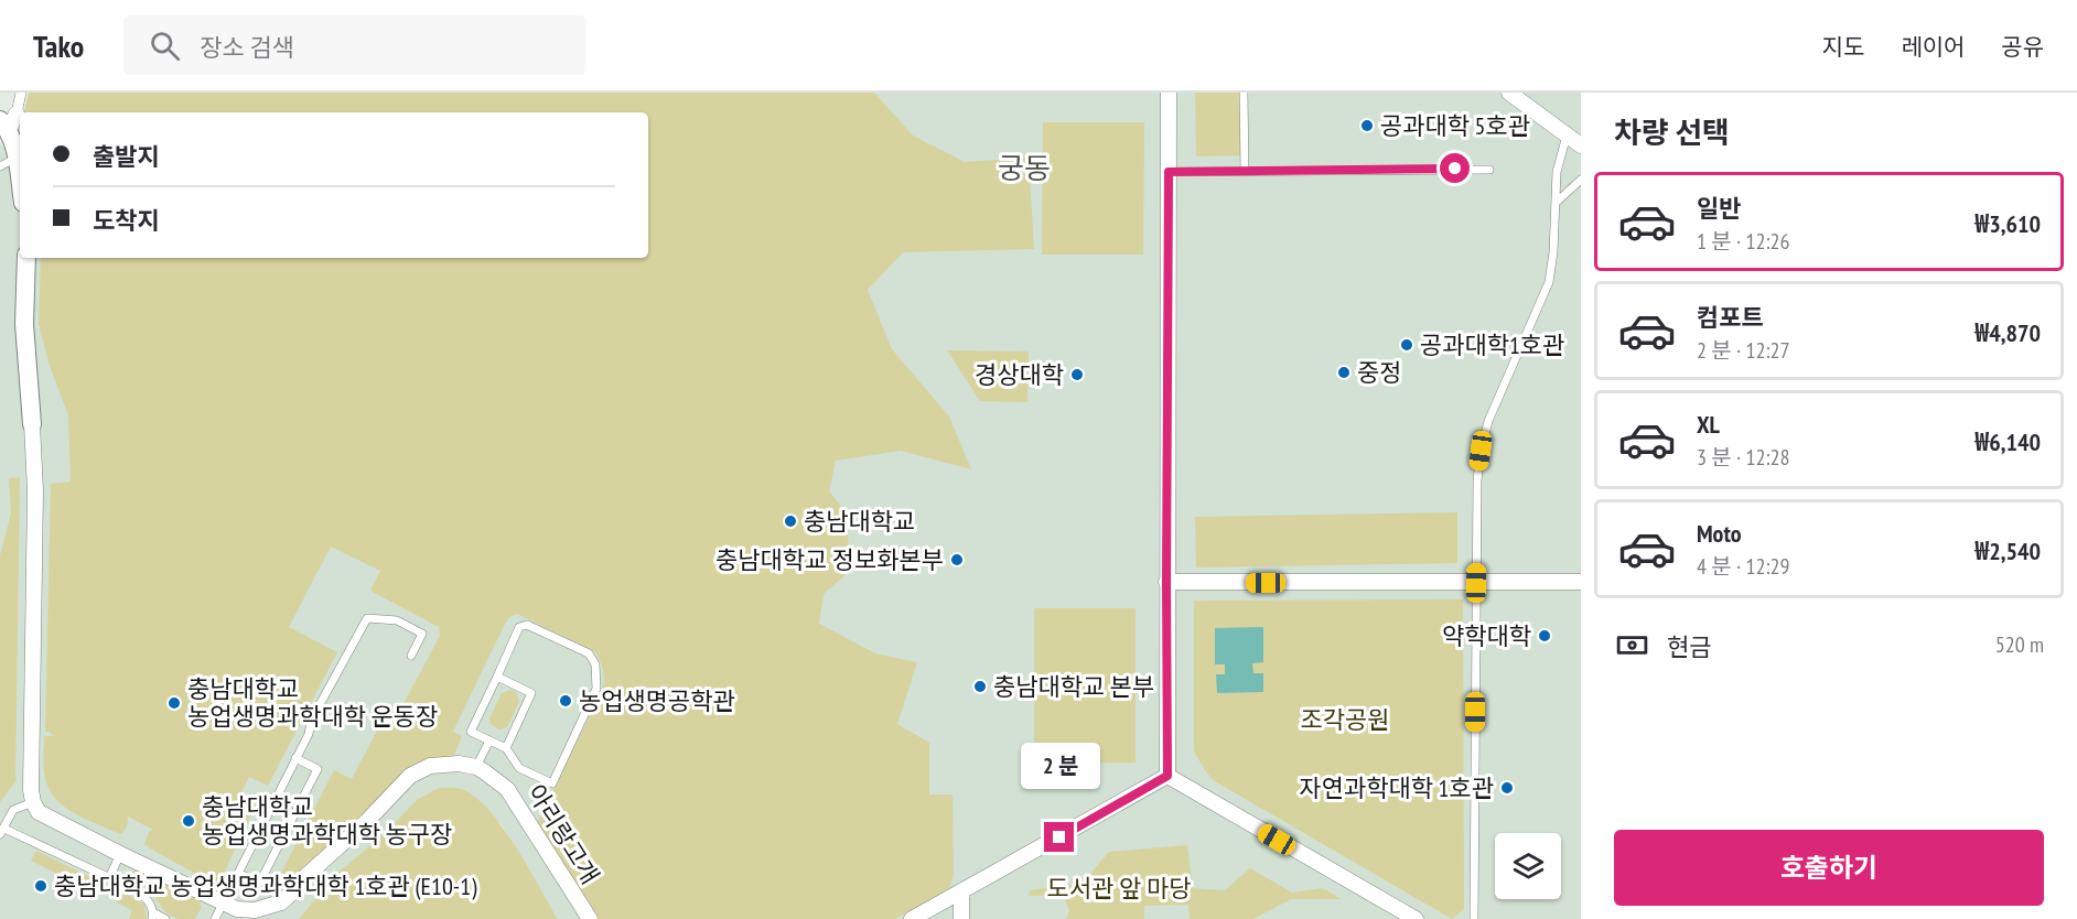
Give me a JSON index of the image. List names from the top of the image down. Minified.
{"streets":{"street":["아리랑고개"]},"districts":["궁동"],"parks":["조각공원","도서관 앞 마당"],"places":["공과대학 5호관","공과대학1호관","중정","경상대학","충남대학교","충남대학교 정보화본부","약학대학","충남대학교 본부","농업생명공학관","충남대학교 농업생명과학대학 운동장","자연과학대학 1호관","충남대학교 농업생명과학대학 농구장","충남대학교 농업생명과학대학 1호관 (E10-1)"],"page":{"header":"Tako","search":"장소 검색","nav":["지도","레이어","공유"],"heading":"차량 선택","banner":["출발지","도착지"],"list":[{"name":"일반","note":"1 분 · 12:26","value":"₩3,610"},{"name":"컴포트","note":"2 분 · 12:27","value":"₩4,870"},{"name":"XL","note":"3 분 · 12:28","value":"₩6,140"},{"name":"Moto","note":"4 분 · 12:29","value":"₩2,540"}],"pay":["현금","520 m"],"bubble":"2 분","buttons":"호출하기"}}
